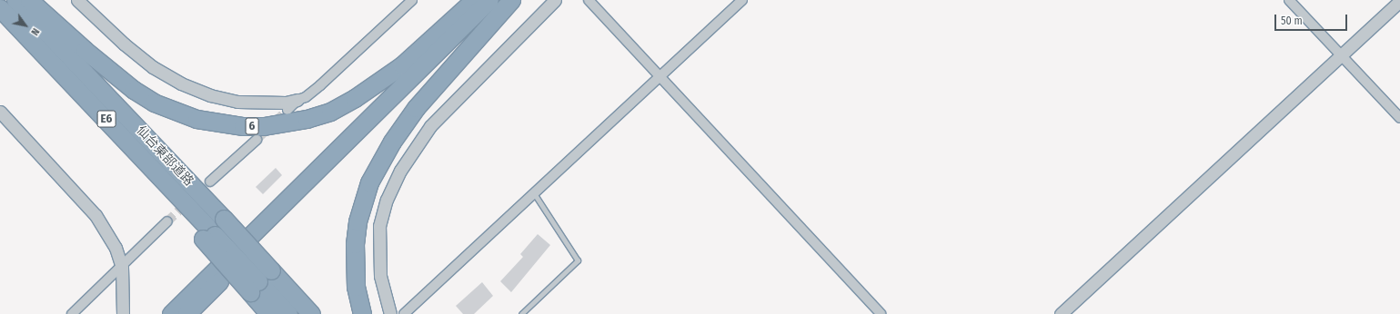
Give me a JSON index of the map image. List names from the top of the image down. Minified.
{"streets":{"highway":["E6","6","仙台東部道路"]},"scale_bar":"50 m","north":"bottom right"}
